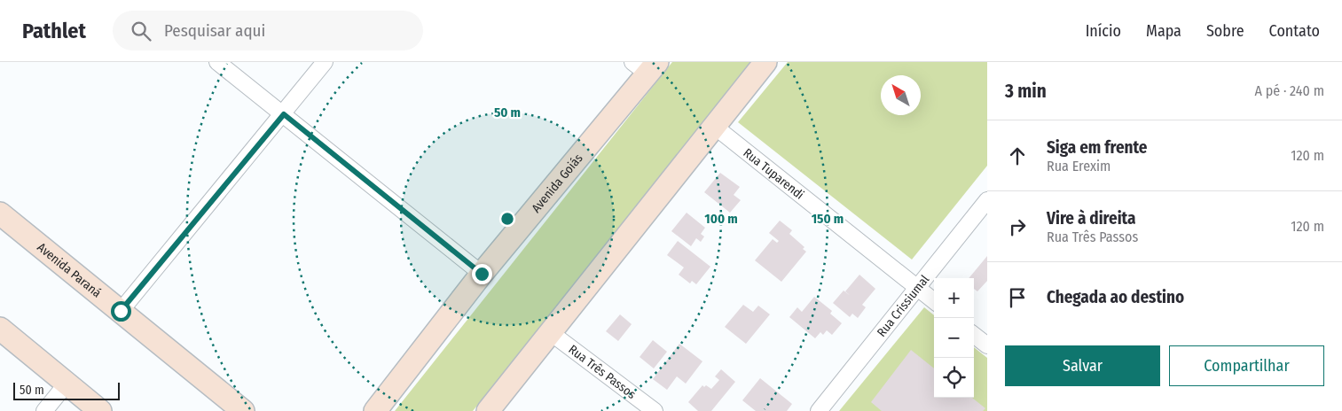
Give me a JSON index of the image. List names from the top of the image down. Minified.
{"streets":{"street":["Rua Tuparendi","Avenida Goiás","Avenida Paraná","Rua Crissiumal","Rua Três Passos"]},"crossings":[["Rua Tuparendi","Rua Crissiumal"]],"scale_bar":"50 m","north":"top left","page":{"header":"Pathlet","search":"Pesquisar aqui","nav":["Início","Mapa","Sobre","Contato"],"heading":["3 min","A pé · 240 m"],"list":[["Siga em frente","Rua Erexim","120 m"],["Vire à direita","Rua Três Passos","120 m"],"Chegada ao destino"],"map_buttons":["+","−"],"buttons":["Salvar","Compartilhar"],"scale":"50 m"},"rings":["50 m","100 m","150 m"]}
